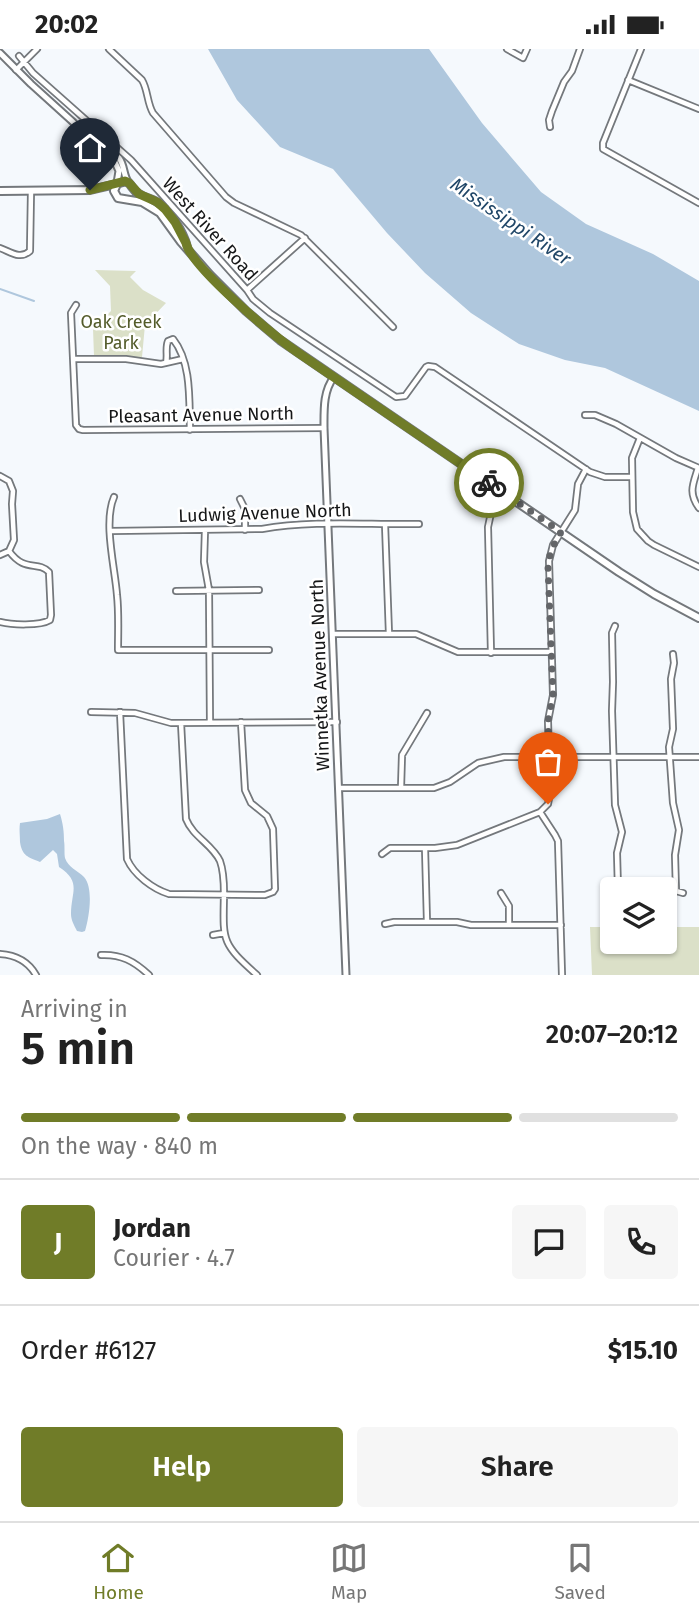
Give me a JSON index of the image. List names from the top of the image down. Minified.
{"streets":{"main road":["West River Road"],"street":["Pleasant Avenue North","Ludwig Avenue North","Winnetka Avenue North"]},"crossings":[["West River Road","Winnetka Avenue North"],["Pleasant Avenue North","Winnetka Avenue North"],["Ludwig Avenue North","Winnetka Avenue North"]],"water":["Mississippi River"],"parks":["Oak Creek Park"],"page":{"status":"20:02","heading":["5 min","Arriving in","20:07–20:12"],"panel":["Jordan","Courier · 4.7","Order #6127","$15.10"],"bar":"On the way · 840 m","round":"J","buttons":["Help","Share"],"tabs":["Home","Map","Saved"]}}
